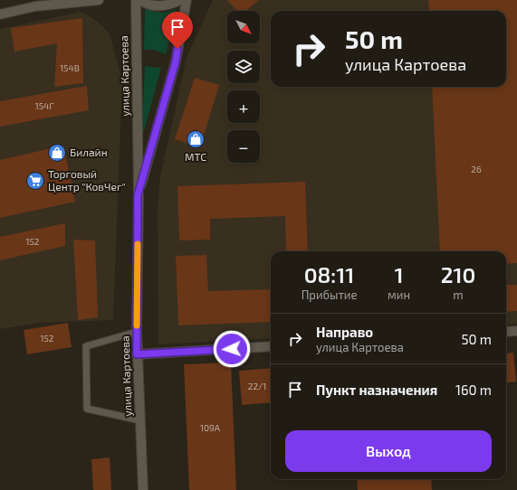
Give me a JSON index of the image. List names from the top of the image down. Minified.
{"streets":{"main road":["улица Картоева"]},"places":{"shop":["МТС","Билайн"],"supermarket":["Торговый Центр \"КовЧег\""]},"house_numbers":["154В","154Г","26","152","152","22/1","109А"],"north":"bottom right","page":{"map_buttons":["+","−"],"turn":["50 m","улица Картоева"],"eta":["08:11","Прибытие","1","мин","210","m"],"list":[{"name":"Направо","note":"улица Картоева","value":"50 m"},{"name":"Пункт назначения","value":"160 m"}],"buttons":"Выход"}}
